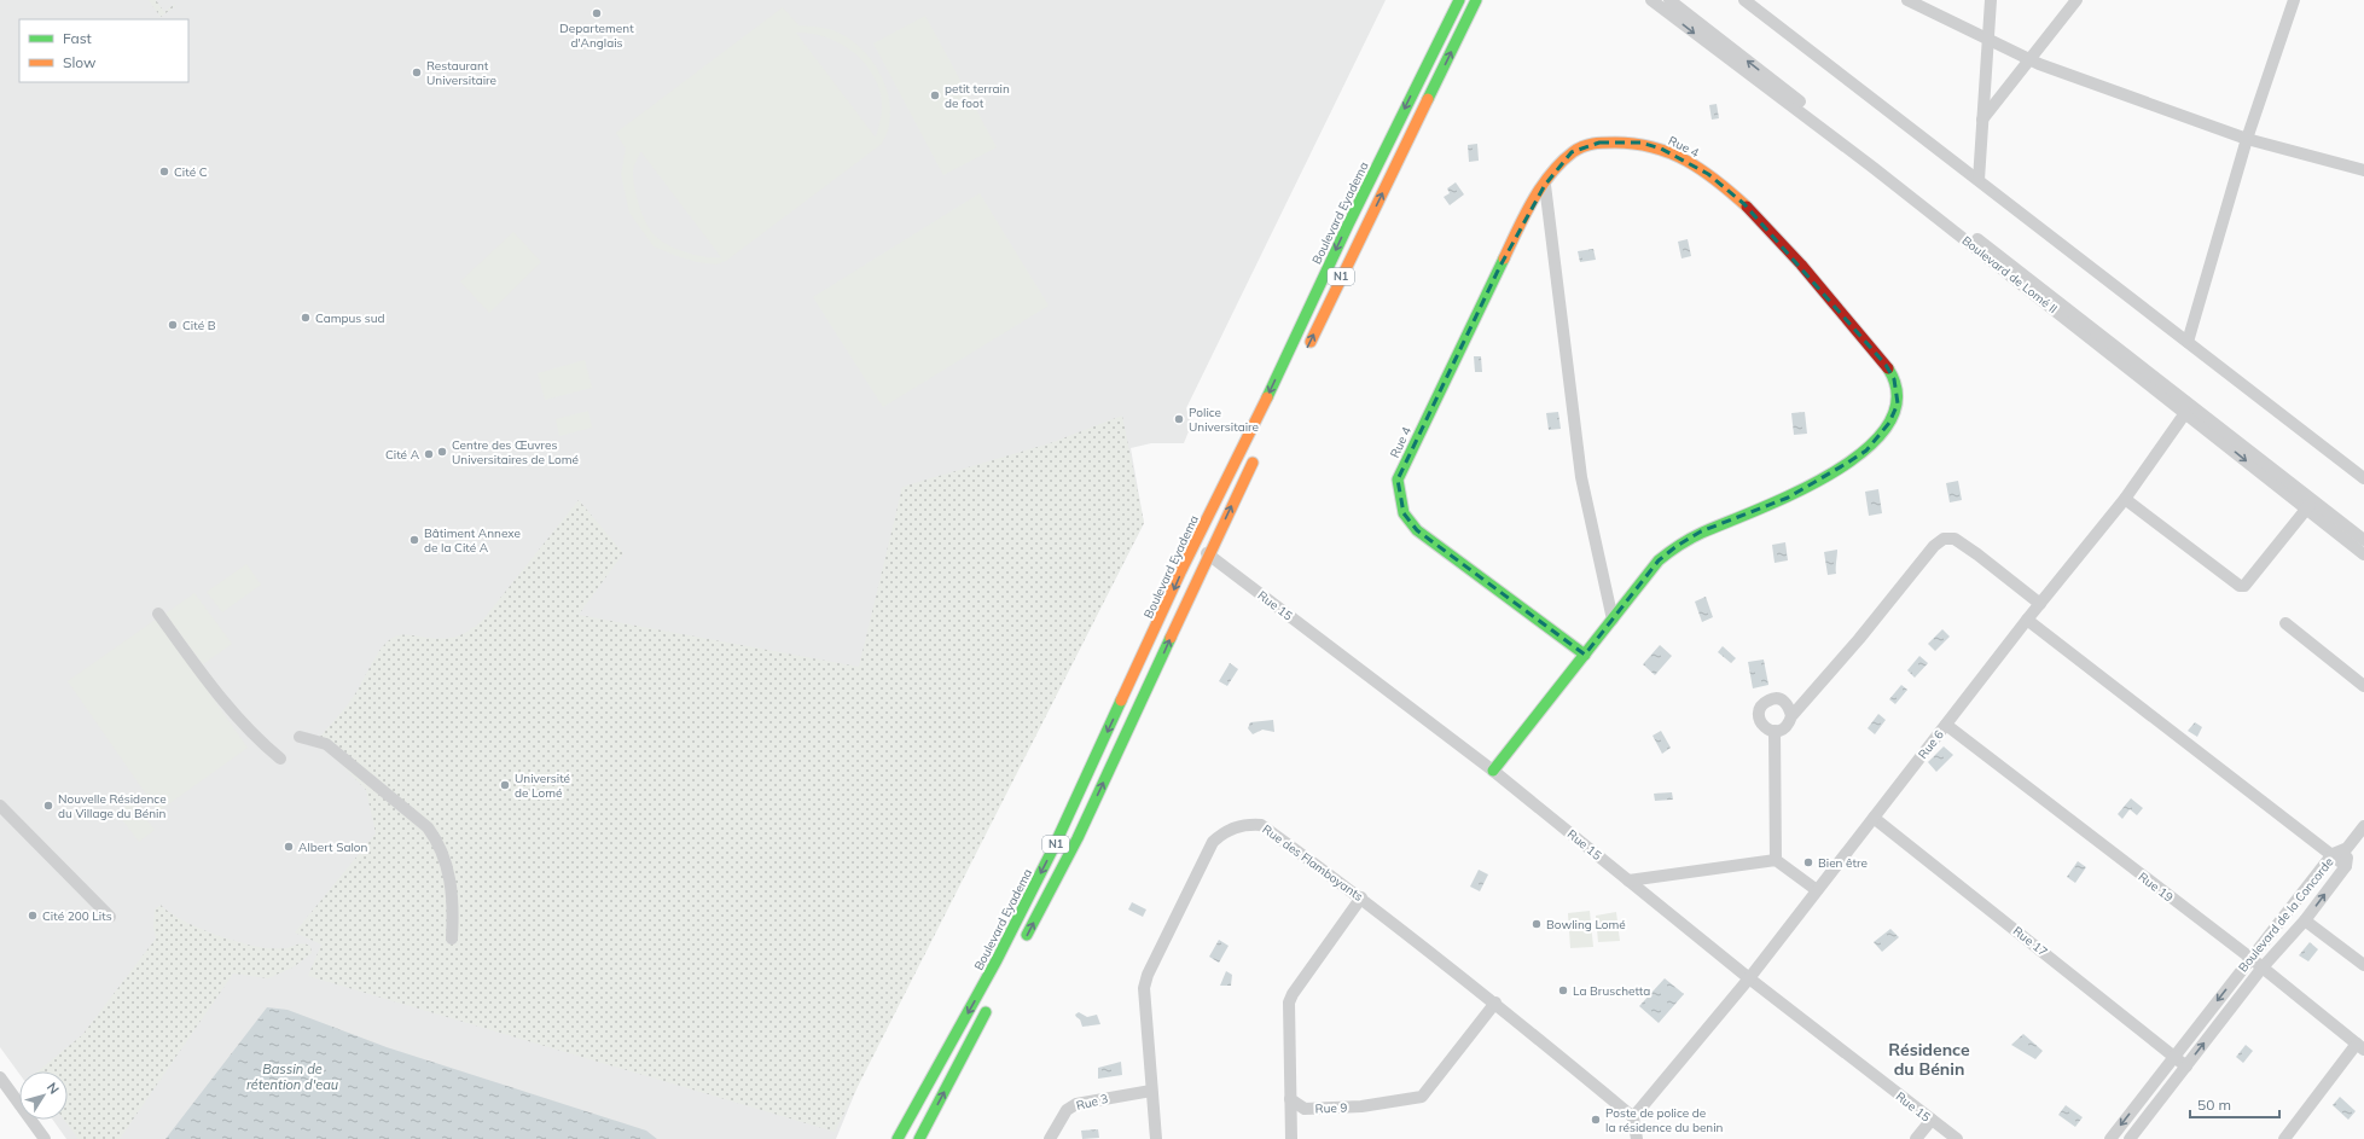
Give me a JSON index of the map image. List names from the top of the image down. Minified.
{"streets":{"main road":["Rue 4","Boulevard Eyadema","N1"],"street":["Boulevard de Lomé II","Rue 15","Rue 6","Rue des Flamboyants","Rue 19","Boulevard de la Concorde","Rue 17","Rue 3","Rue 9"]},"crossings":[["Rue 4","Rue 15"],["Boulevard Eyadema","Rue 15"],["Boulevard de Lomé II","Rue 6"],["N1","Rue 15"],["Rue 15","Rue 6"],["Rue 6","Rue des Flamboyants"],["Rue 6","Rue 19"],["Rue 6","Rue 17"],["Rue des Flamboyants","Rue 3"],["Rue des Flamboyants","Rue 9"],["Rue 19","Boulevard de la Concorde"],["Boulevard de la Concorde","Rue 17"]],"districts":["Résidence du Bénin"],"water":["Bassin de rétention d'eau"],"places":["Departement d'Anglais","Restaurant Universitaire","petit terrain de foot","Cité C","Campus sud","Cité B","Police Universitaire","Centre des Œuvres Universitaires de Lomé","Cité A","Bâtiment Annexe de la Cité A","Université de Lomé","Nouvelle Résidence du Village du Bénin","Albert Salon","Bien être","Cité 200 Lits","Bowling Lomé","La Bruschetta","Poste de police de la résidence du benin"],"legend":["Fast","Slow"],"scale_bar":"50 m","north":"top right"}
